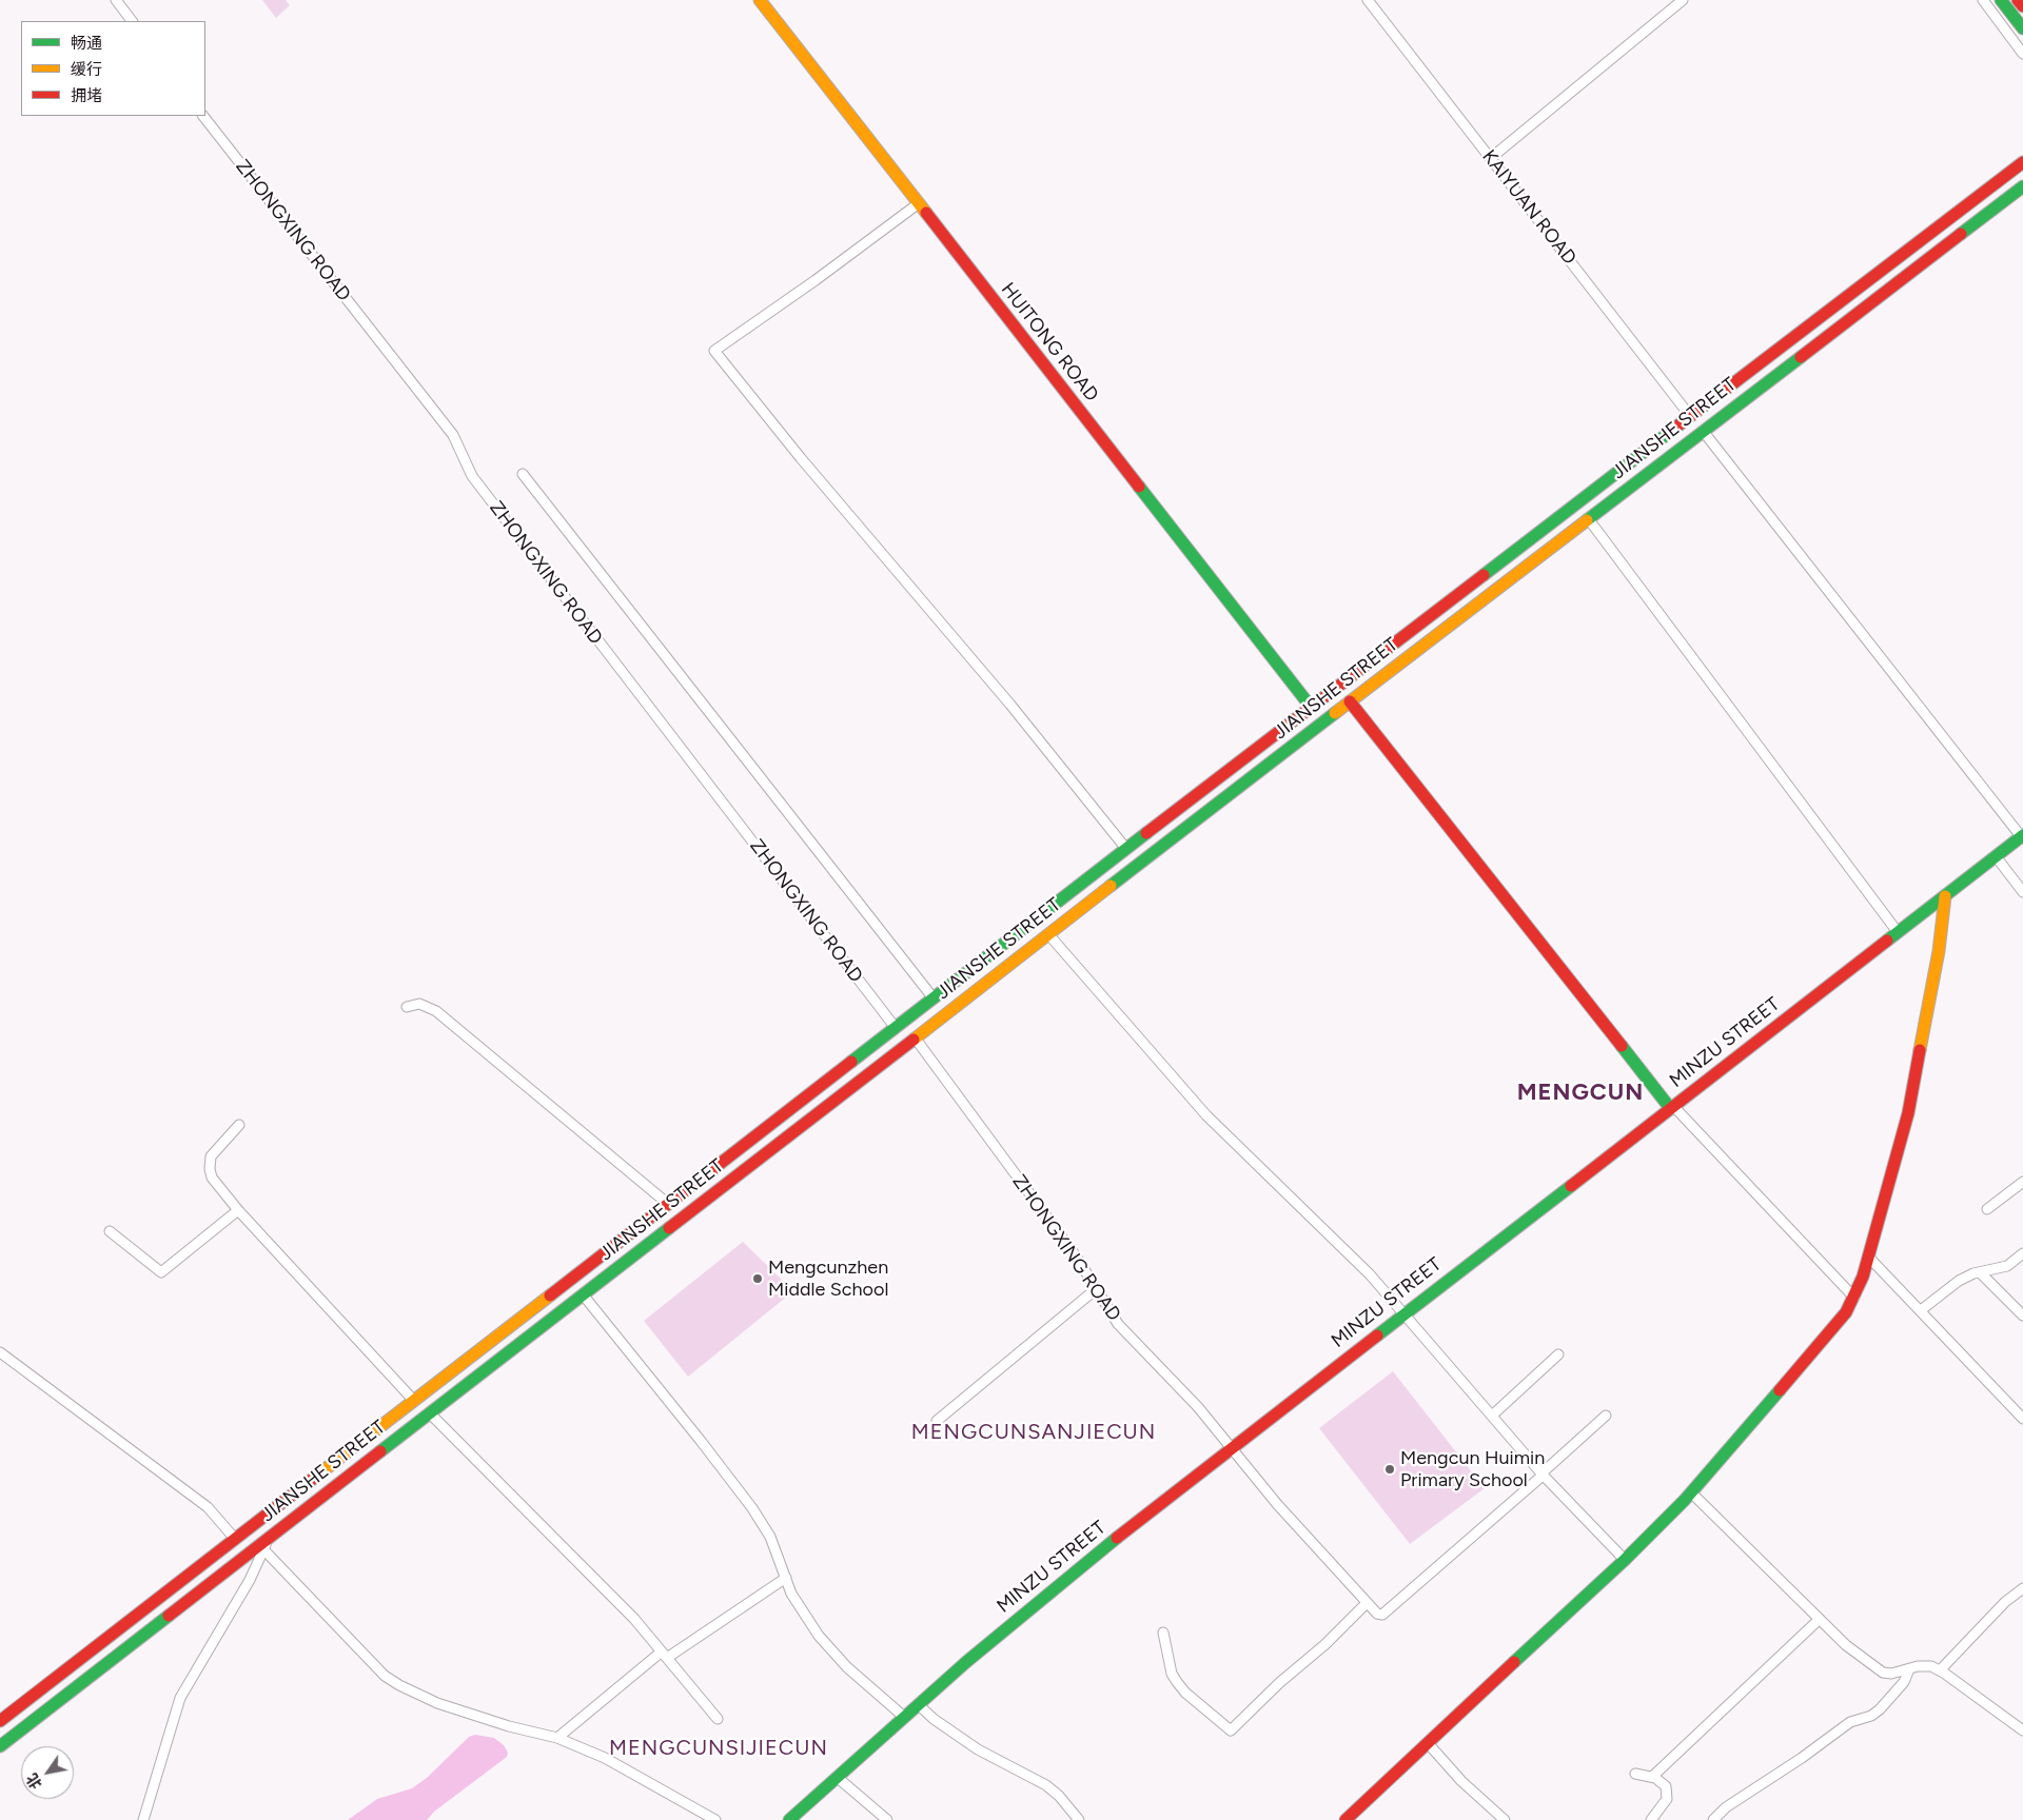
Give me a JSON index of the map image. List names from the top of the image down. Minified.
{"streets":{"main road":["HUITONG ROAD","JIANSHE STREET","MINZU STREET"],"street":["KAIYUAN ROAD","ZHONGXING ROAD"]},"crossings":[["KAIYUAN ROAD","JIANSHE STREET"],["ZHONGXING ROAD","JIANSHE STREET"],["ZHONGXING ROAD","MINZU STREET"],["HUITONG ROAD","JIANSHE STREET"]],"districts":["MENGCUN","MENGCUNSANJIECUN","MENGCUNSIJIECUN"],"places":["Mengcunzhen Middle School","Mengcun Huimin Primary School"],"legend":["畅通","缓行","拥堵"],"north":"bottom left"}
